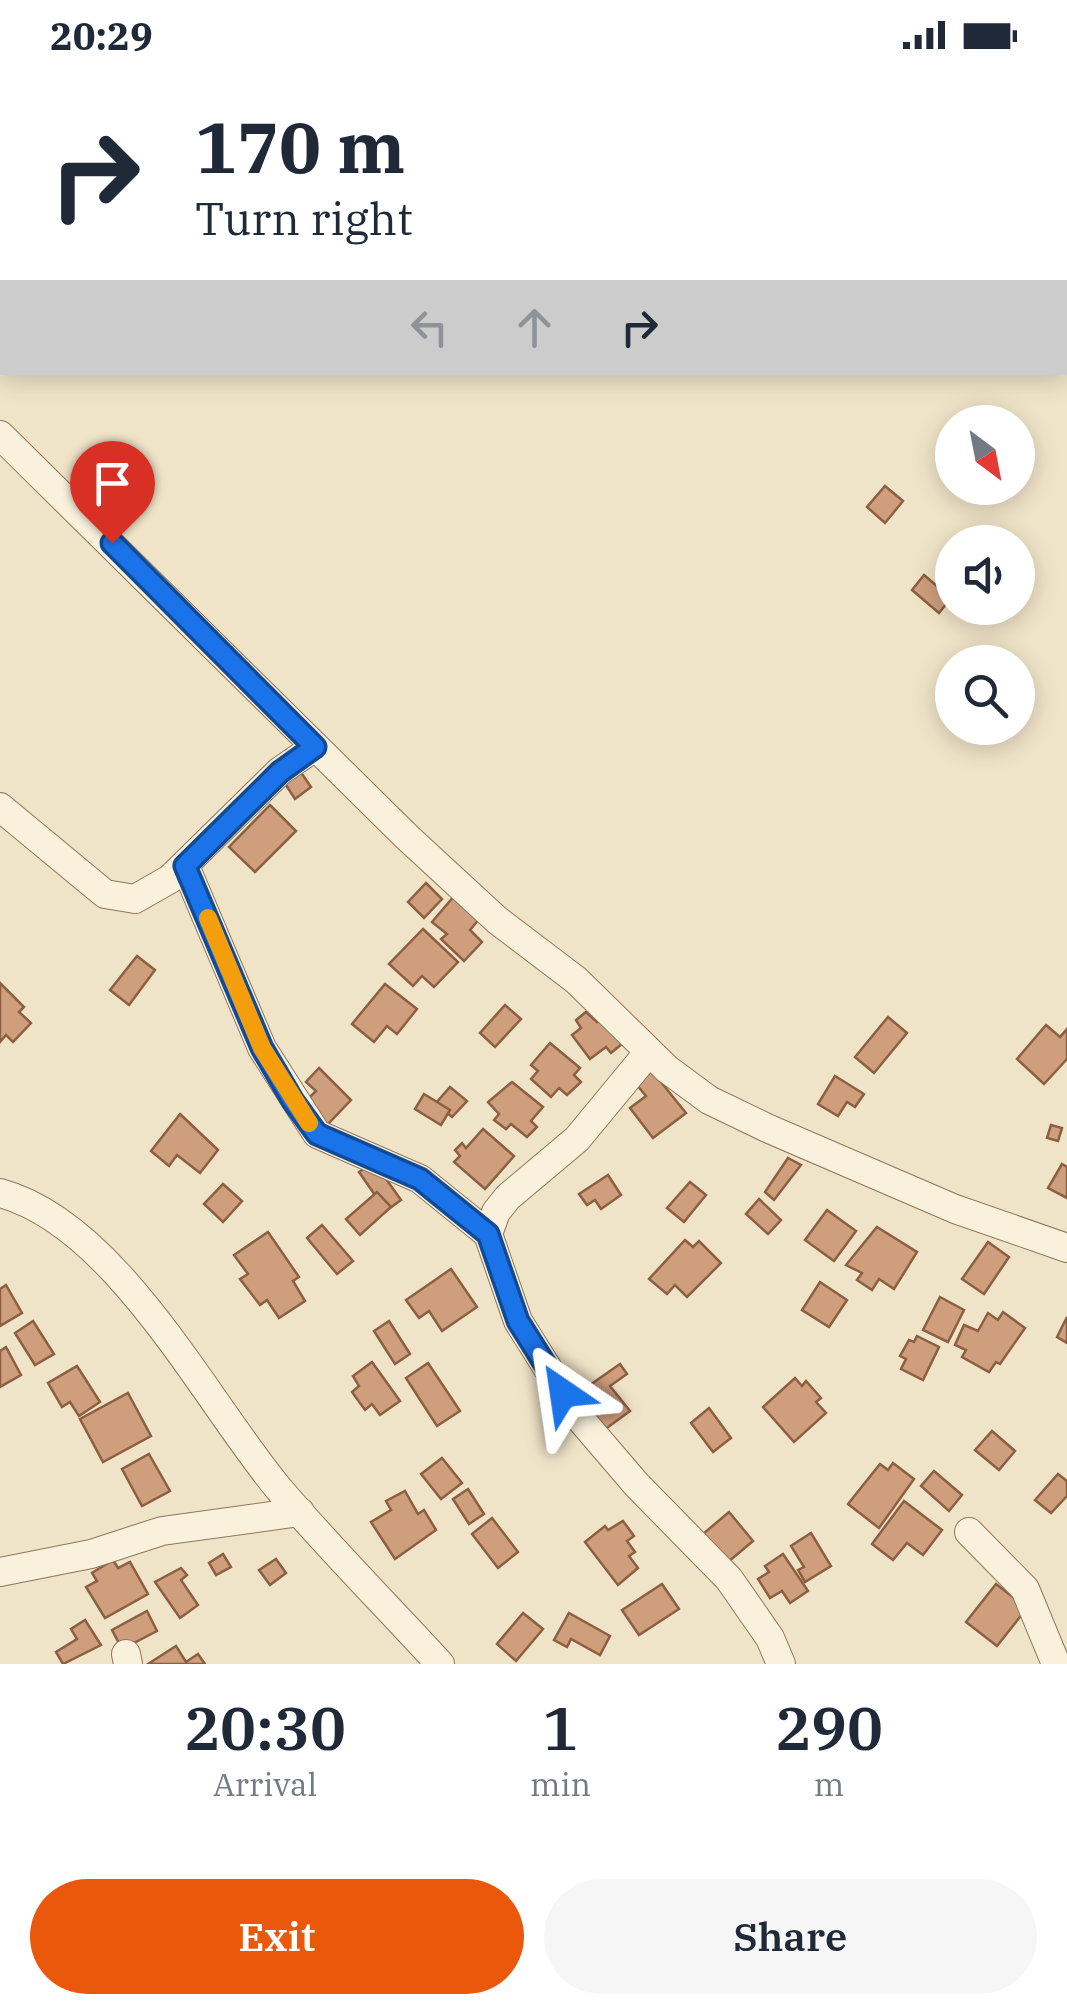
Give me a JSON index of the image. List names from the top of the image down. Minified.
{"north":"bottom right","page":{"status":"20:29","turn":["170 m","Turn right"],"eta":["20:30","Arrival","1","min","290","m"],"buttons":["Exit","Share"]}}
